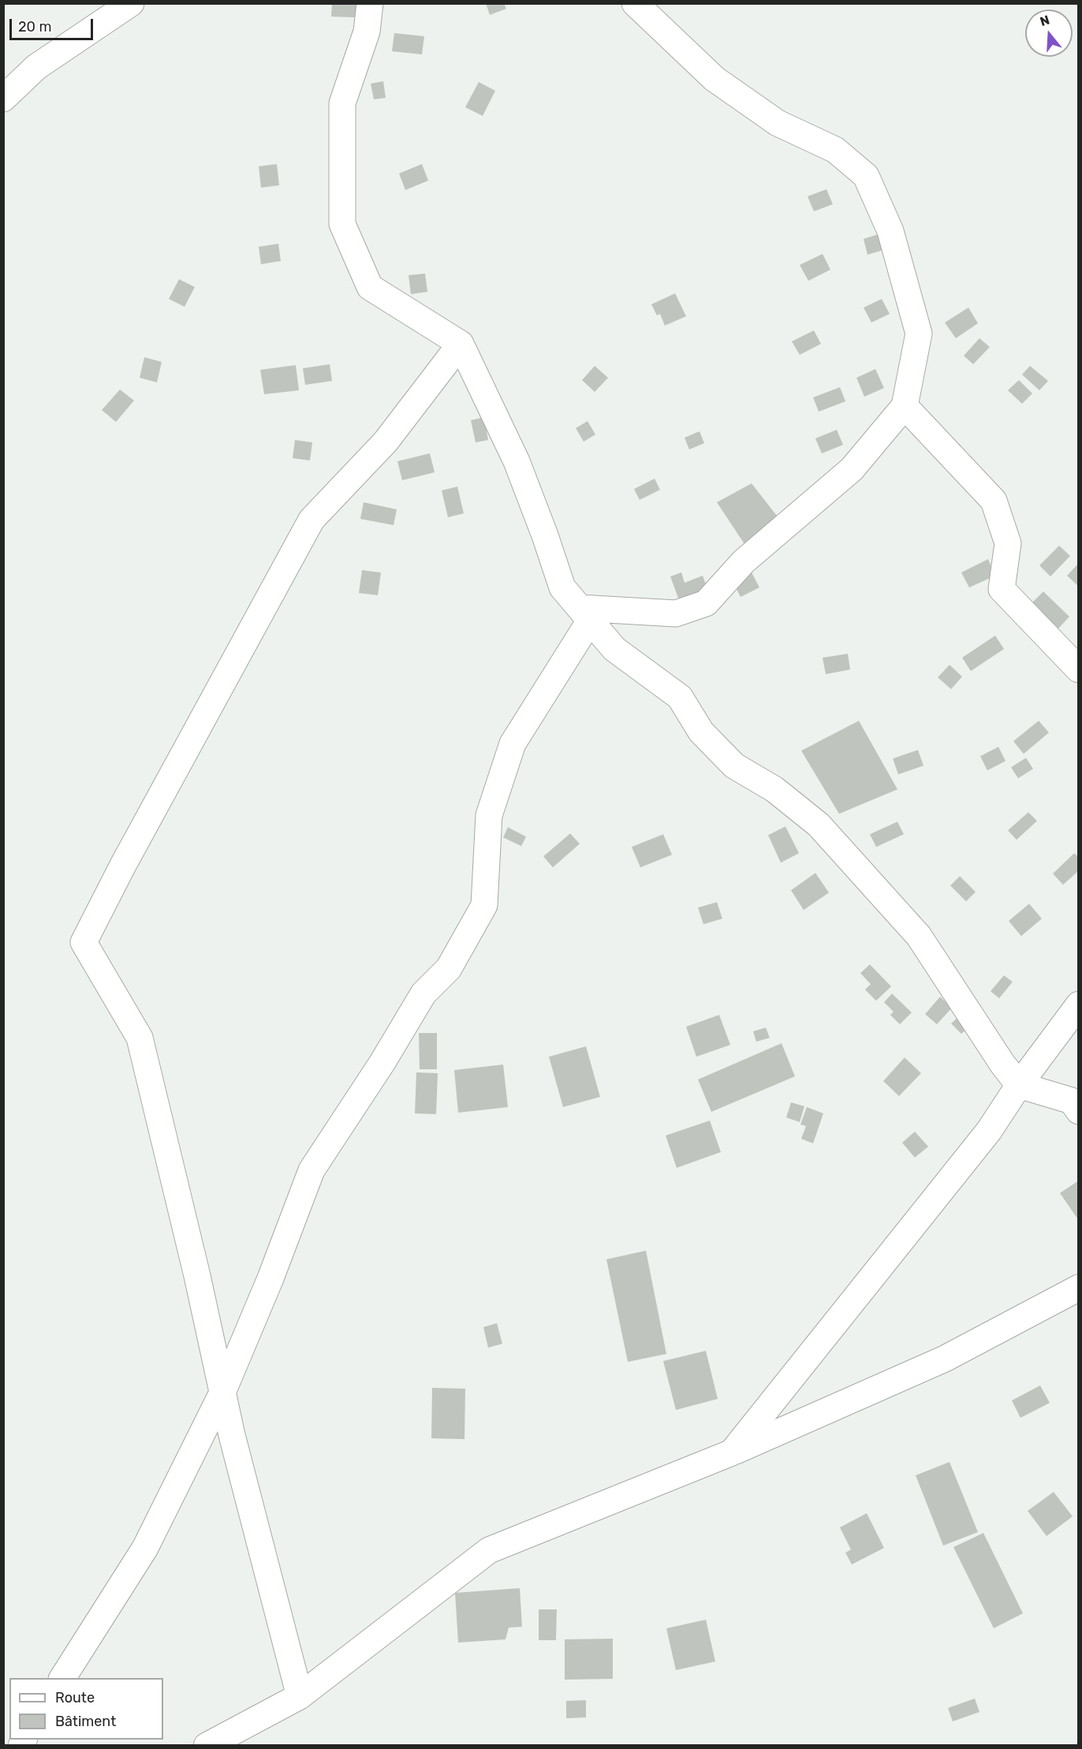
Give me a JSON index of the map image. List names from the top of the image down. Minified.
{"legend":["Route","Bâtiment"],"scale_bar":"20 m","north":"top"}
